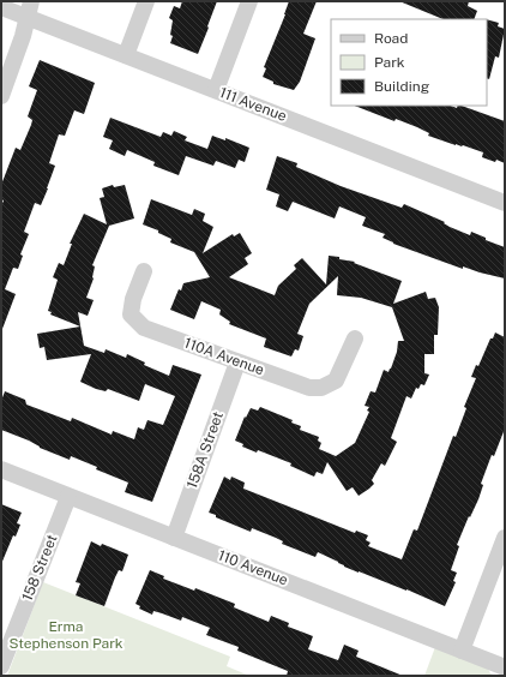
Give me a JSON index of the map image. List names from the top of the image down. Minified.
{"streets":{"street":["111 Avenue","110A Avenue","158A Street","158 Street","110 Avenue"]},"crossings":[["110A Avenue","158A Street"],["158A Street","110 Avenue"],["158 Street","110 Avenue"]],"parks":["Erma Stephenson Park"],"legend":["Road","Park","Building"]}
